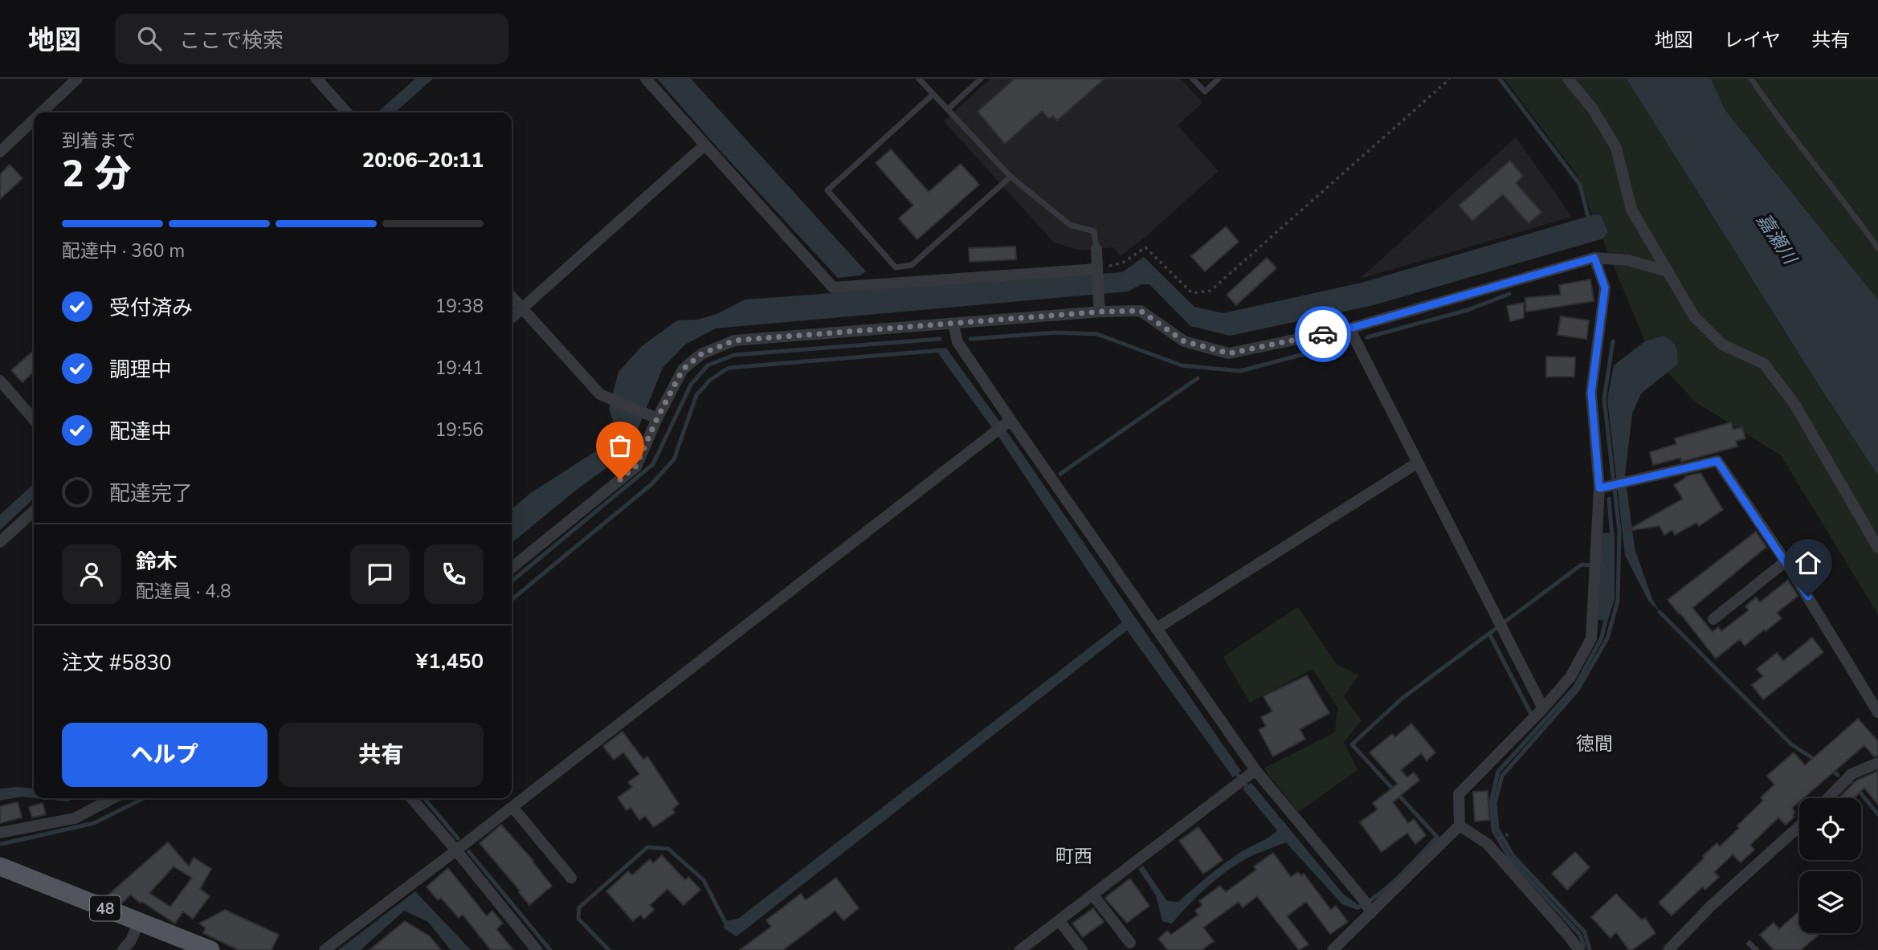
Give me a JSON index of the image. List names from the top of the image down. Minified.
{"streets":{"main road":["48"]},"districts":["徳間","町西"],"water":["嘉瀬川"],"page":{"header":"地図","search":"ここで検索","nav":["地図","レイヤ","共有"],"heading":["2 分","到着まで","20:06–20:11"],"panel":["鈴木","配達員 · 4.8","注文 #5830","¥1,450"],"bar":"配達中 · 360 m","list":[["受付済み","19:38"],["調理中","19:41"],["配達中","19:56"],"配達完了"],"buttons":["ヘルプ","共有"]}}
